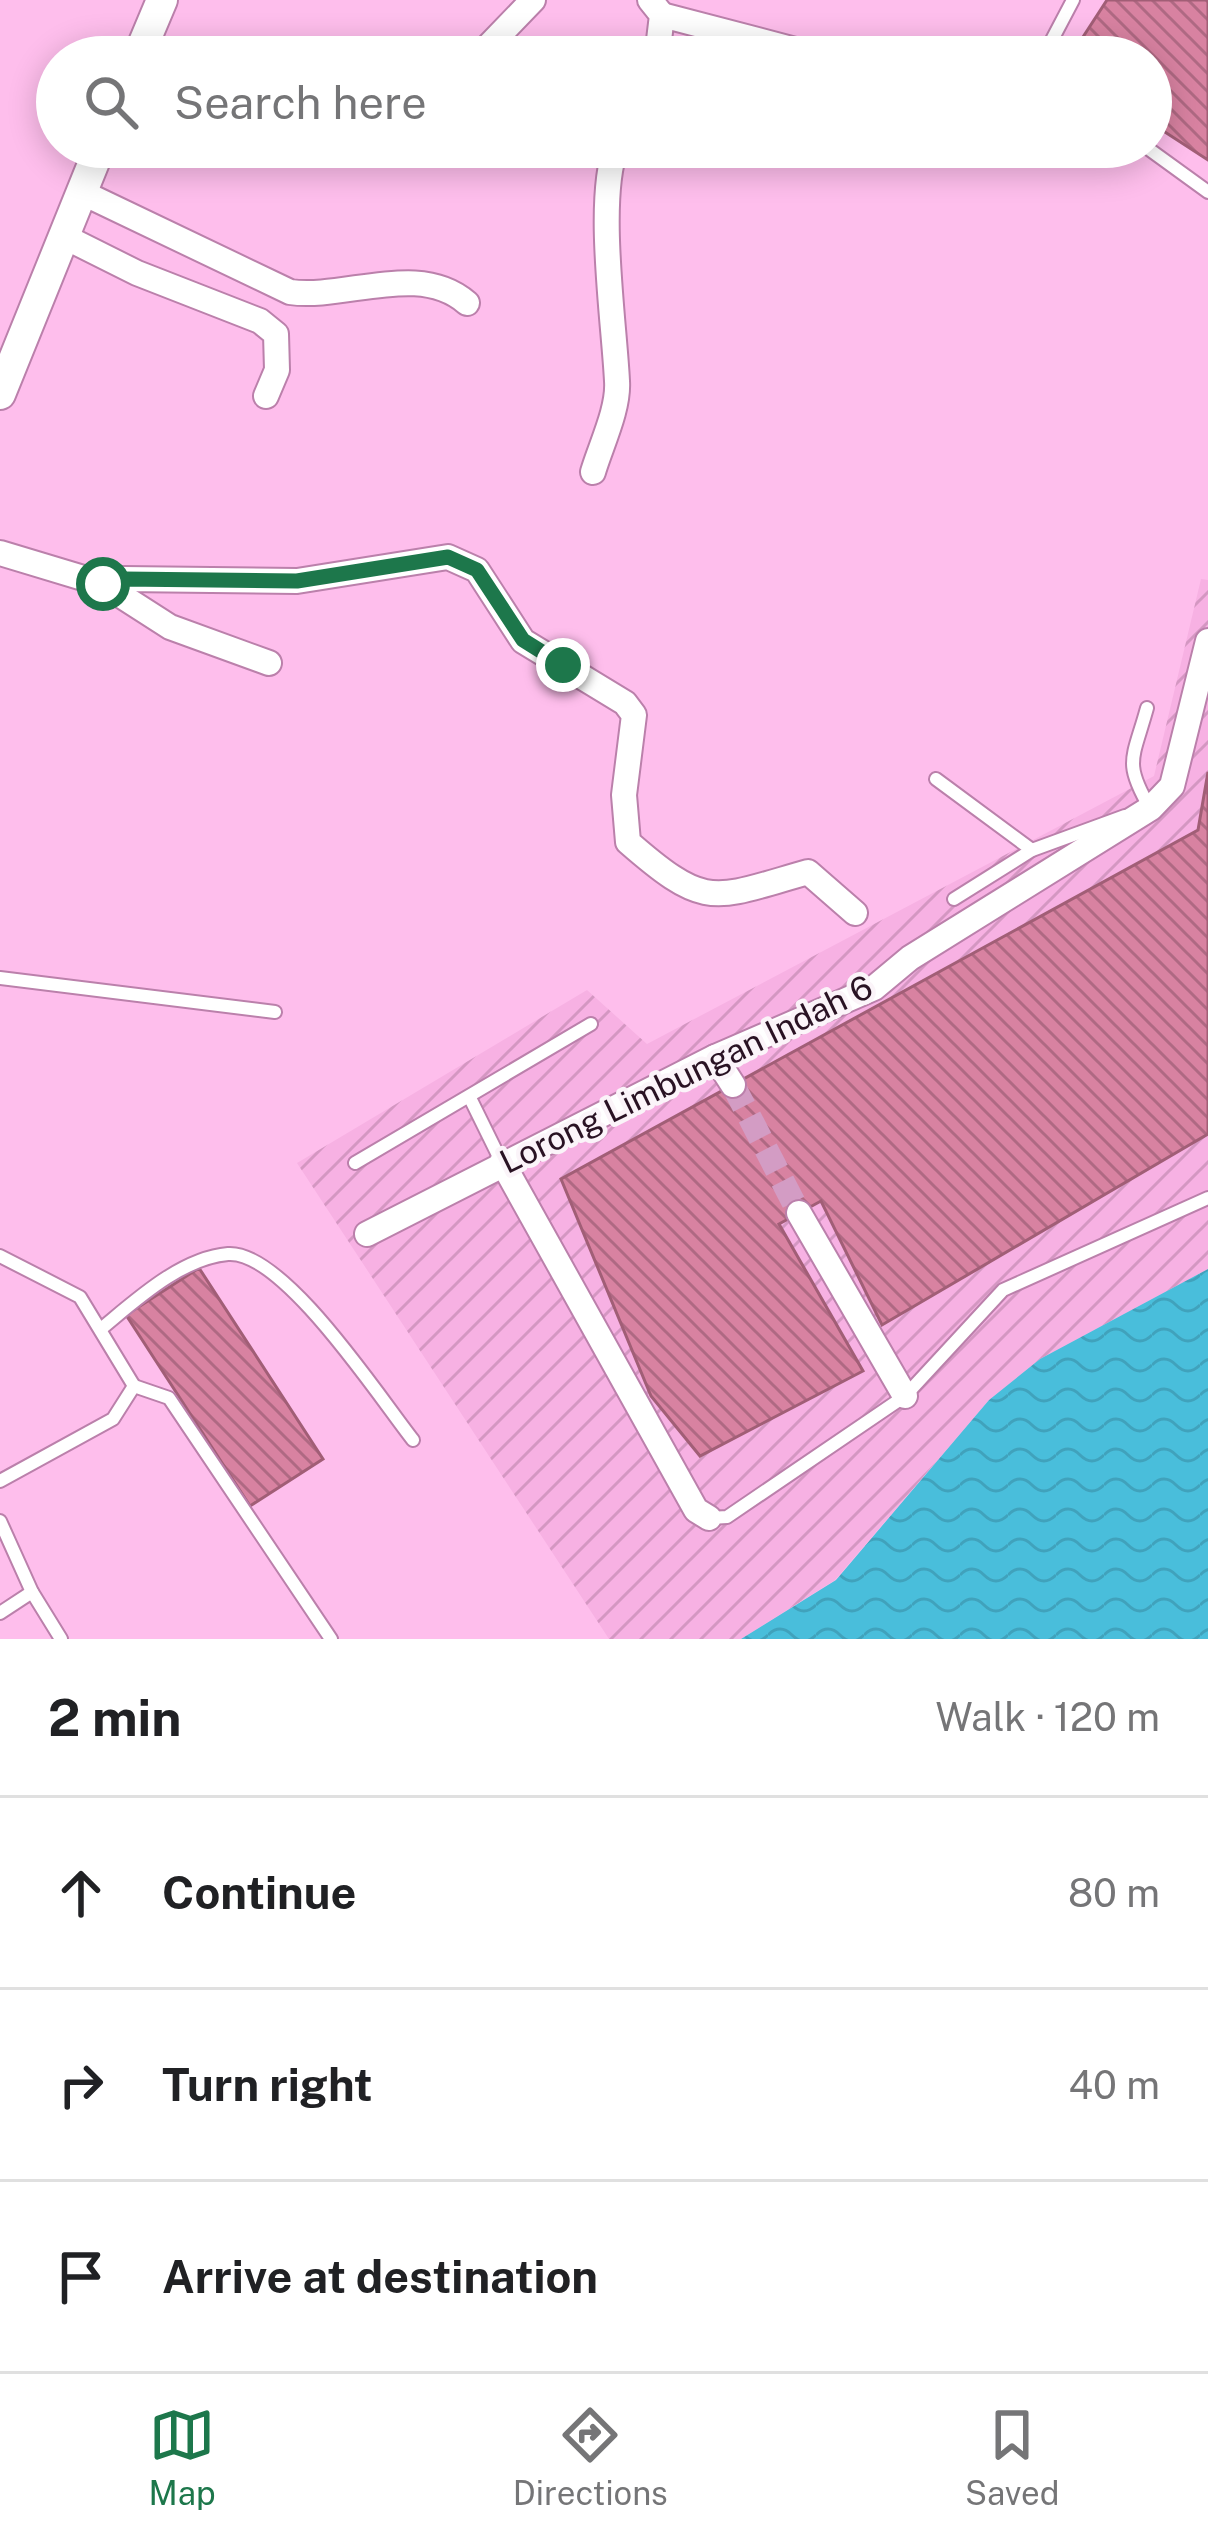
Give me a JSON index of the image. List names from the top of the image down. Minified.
{"streets":{"street":["Lorong Limbungan Indah 6"]},"page":{"search":"Search here","heading":["2 min","Walk · 120 m"],"list":[["Continue","80 m"],["Turn right","40 m"],"Arrive at destination"],"nav":["Map","Directions","Saved"]}}
